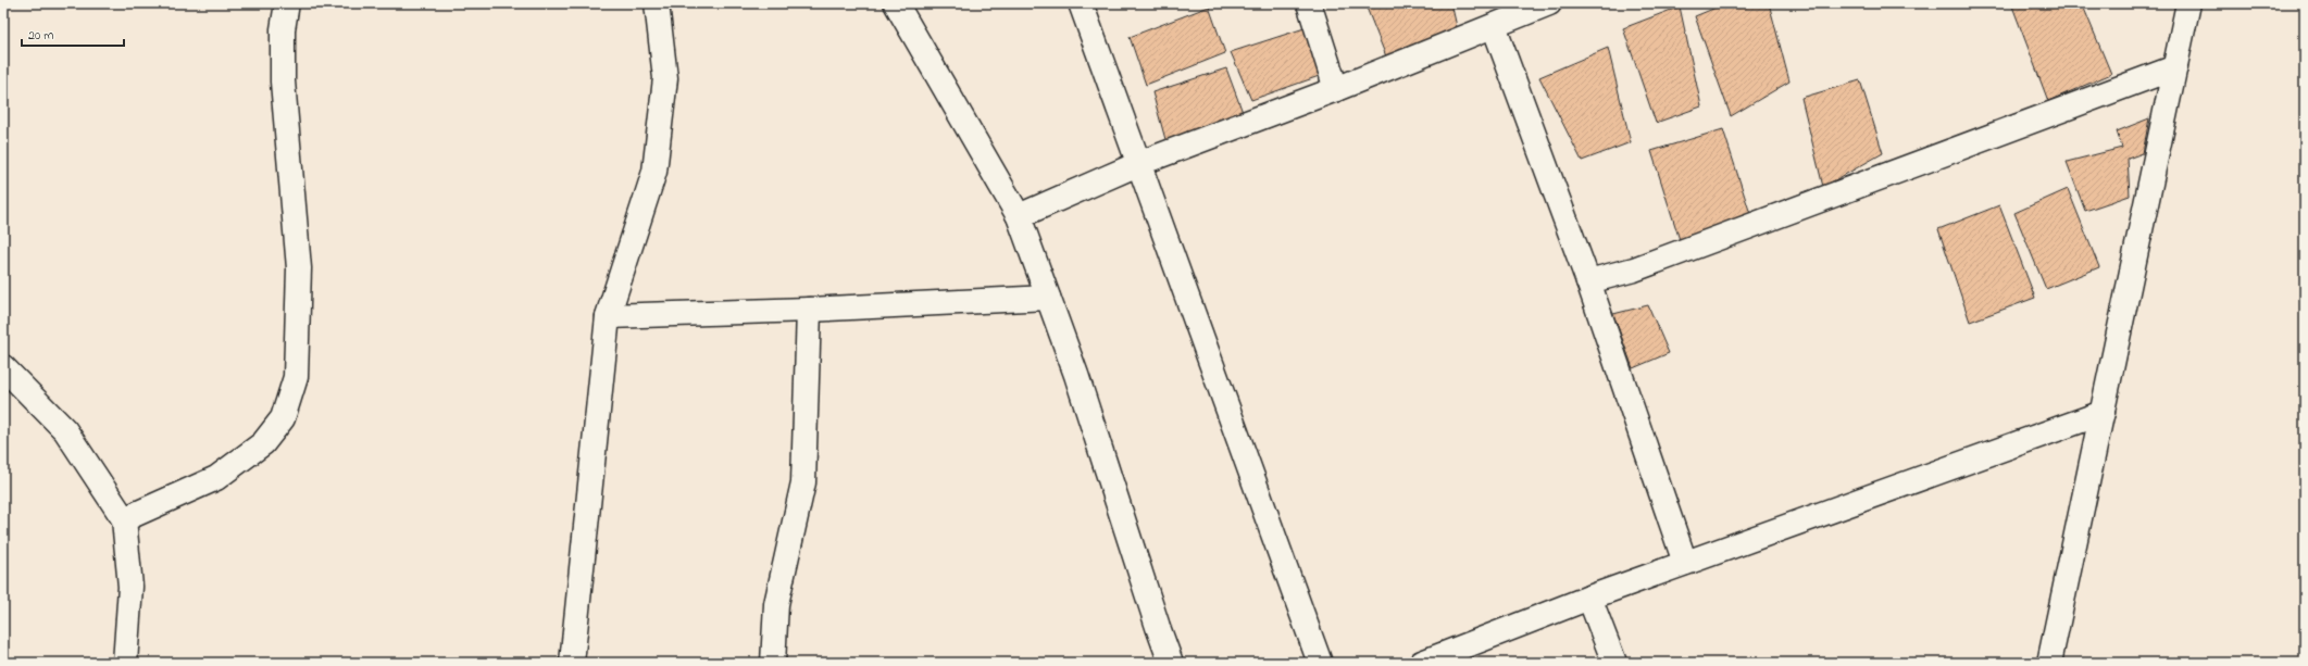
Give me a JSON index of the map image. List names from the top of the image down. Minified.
{"scale_bar":"20 m"}
